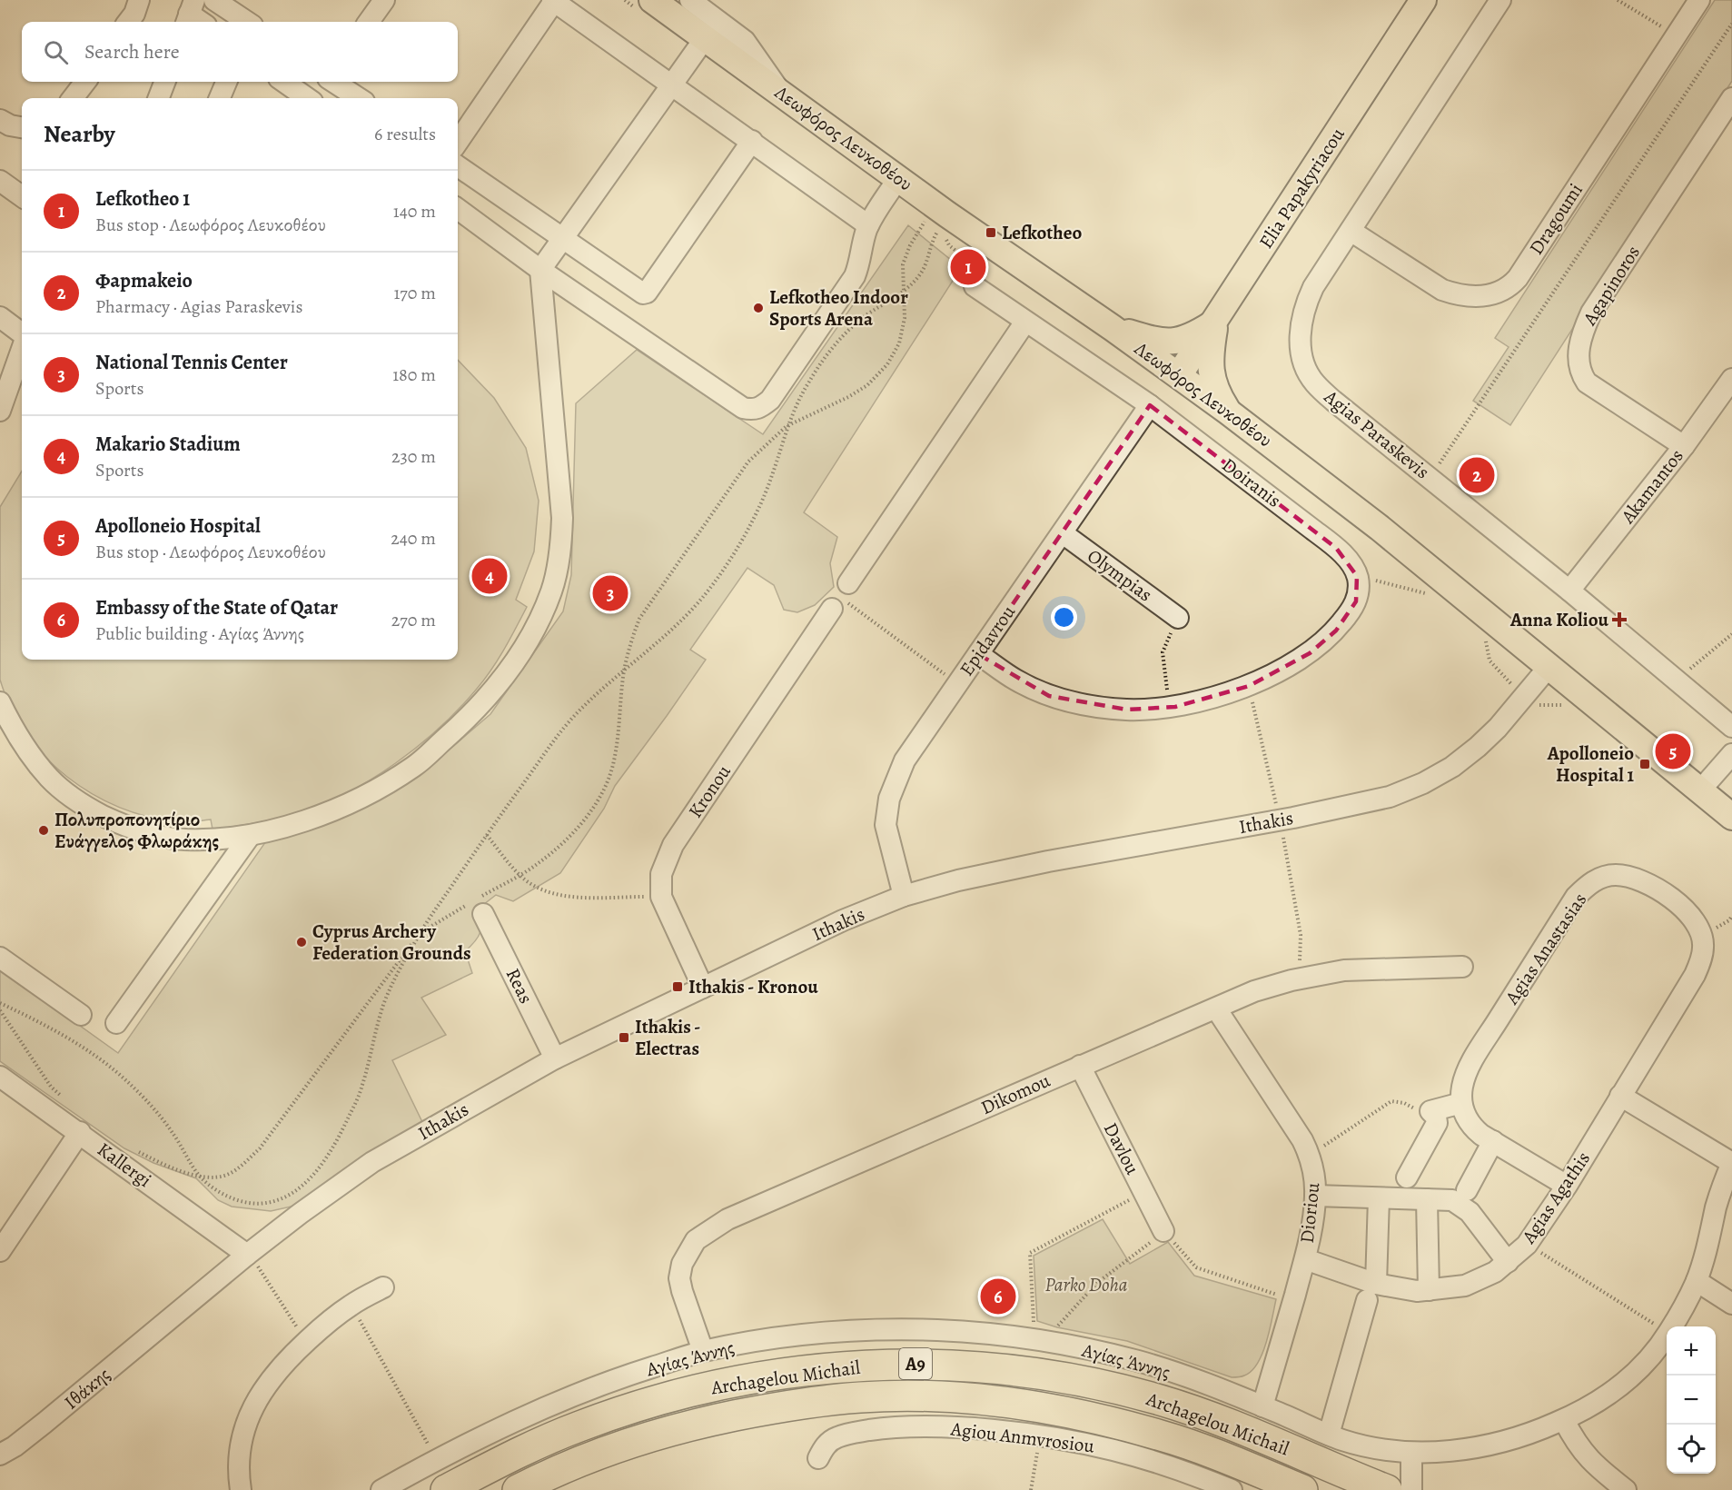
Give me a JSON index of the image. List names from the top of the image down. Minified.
{"streets":{"highway":["A9","Archagelou Michail"],"main road":["Λεωφόρος Λευκοθέου","Elia Papakyriacou"],"street":["Dragoumi","Agapinoros","Agias Paraskevis","Doiranis","Akamantos","Olympias","Epidavrou","Kronou","Ithakis","Agias Anastasias","Reas","Dikomou","Davlou","Kallergi","Agias Agathis","Dioriou","Αγίας Άννης","Ιθάκης","Agiou Anmvrosiou"]},"crossings":[["Λεωφόρος Λευκοθέου","Elia Papakyriacou"],["Λεωφόρος Λευκοθέου","Ithakis"],["Dragoumi","Agias Paraskevis"],["Agapinoros","Akamantos"],["Agias Paraskevis","Akamantos"],["Doiranis","Epidavrou"],["Olympias","Epidavrou"],["Epidavrou","Ithakis"],["Kronou","Ithakis"],["Ithakis","Reas"],["Ithakis","Kallergi"],["Ithakis","Ιθάκης"],["Agias Anastasias","Agias Agathis"],["Dikomou","Davlou"],["Dikomou","Dioriou"],["Dikomou","Αγίας Άννης"],["Agias Agathis","Dioriou"],["Dioriou","Αγίας Άννης"]],"parks":["Parko Doha"],"places":{"transit":["Lefkotheo","Apolloneio Hospital 1","Ithakis - Kronou","Ithakis - Electras"],"other":["Lefkotheo Indoor Sports Arena","Πολυπροπονητίριο Ευάγγελος Φλωράκης","Cyprus Archery Federation Grounds"],"health":["Anna Koliou"]},"page":{"search":"Search here","heading":["Nearby","6 results"],"list":[{"mark":"1","name":"Lefkotheo 1","note":"Bus stop · Λεωφόρος Λευκοθέου","value":"140 m"},{"mark":"2","name":"Φapmakeio","note":"Pharmacy · Agias Paraskevis","value":"170 m"},{"mark":"3","name":"National Tennis Center","note":"Sports","value":"180 m"},{"mark":"4","name":"Makario Stadium","note":"Sports","value":"230 m"},{"mark":"5","name":"Apolloneio Hospital","note":"Bus stop · Λεωφόρος Λευκοθέου","value":"240 m"},{"mark":"6","name":"Embassy of the State of Qatar","note":"Public building · Αγίας Άννης","value":"270 m"}],"pins":["1","2","4","3","5","6"],"map_buttons":["+","−"]}}
